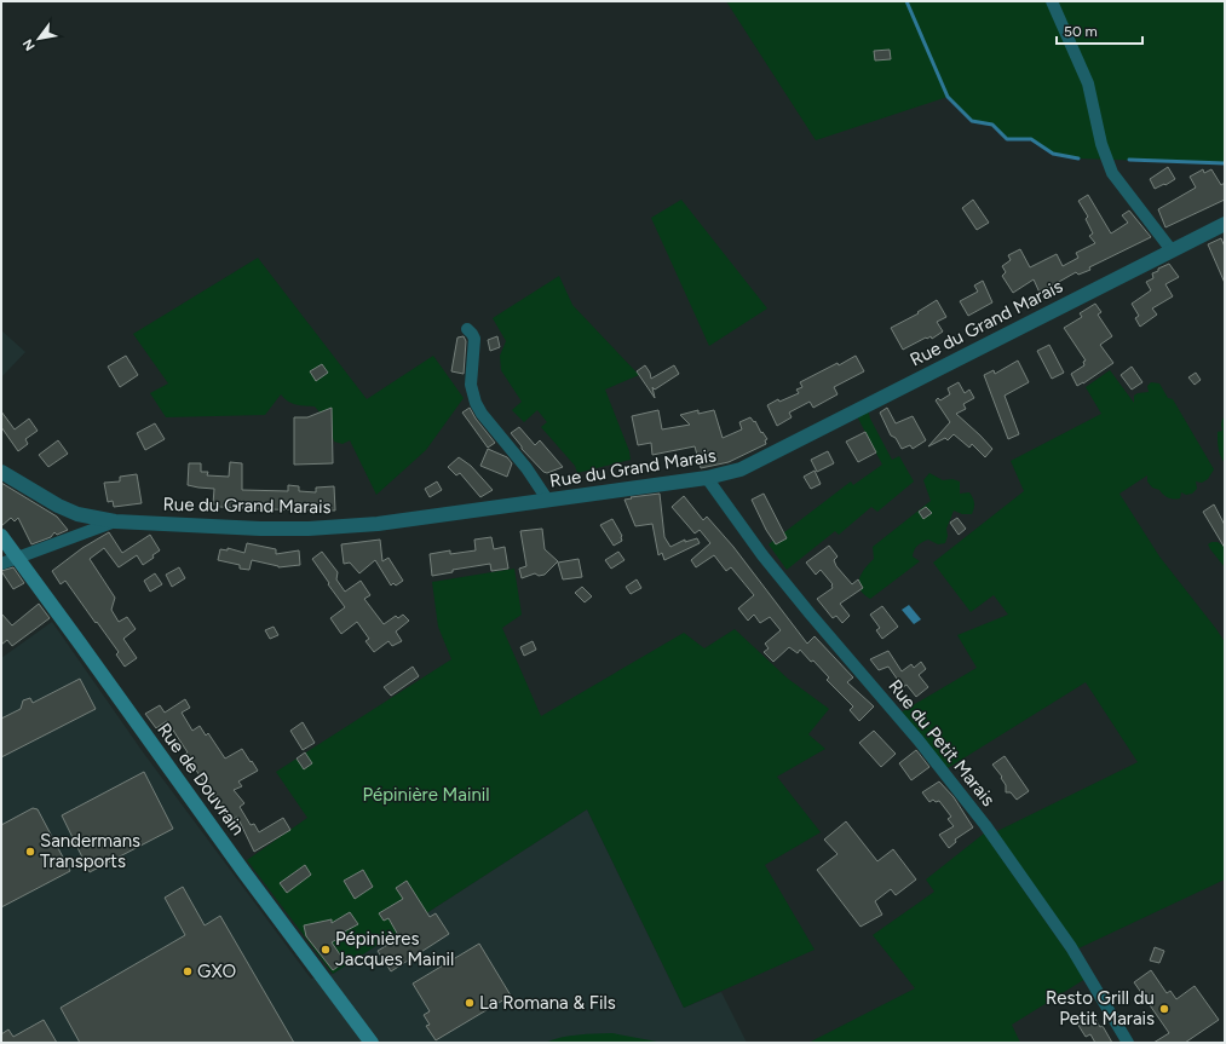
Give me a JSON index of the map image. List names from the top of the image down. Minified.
{"streets":{"main road":["Rue de Douvrain"],"street":["Rue du Grand Marais","Rue du Petit Marais"]},"crossings":[["Rue du Grand Marais","Rue du Petit Marais"]],"parks":["Pépinière Mainil"],"places":["Sandermans Transports","Pépinières Jacques Mainil","GXO","La Romana & Fils","Resto Grill du Petit Marais"],"scale_bar":"50 m","north":"bottom left"}
